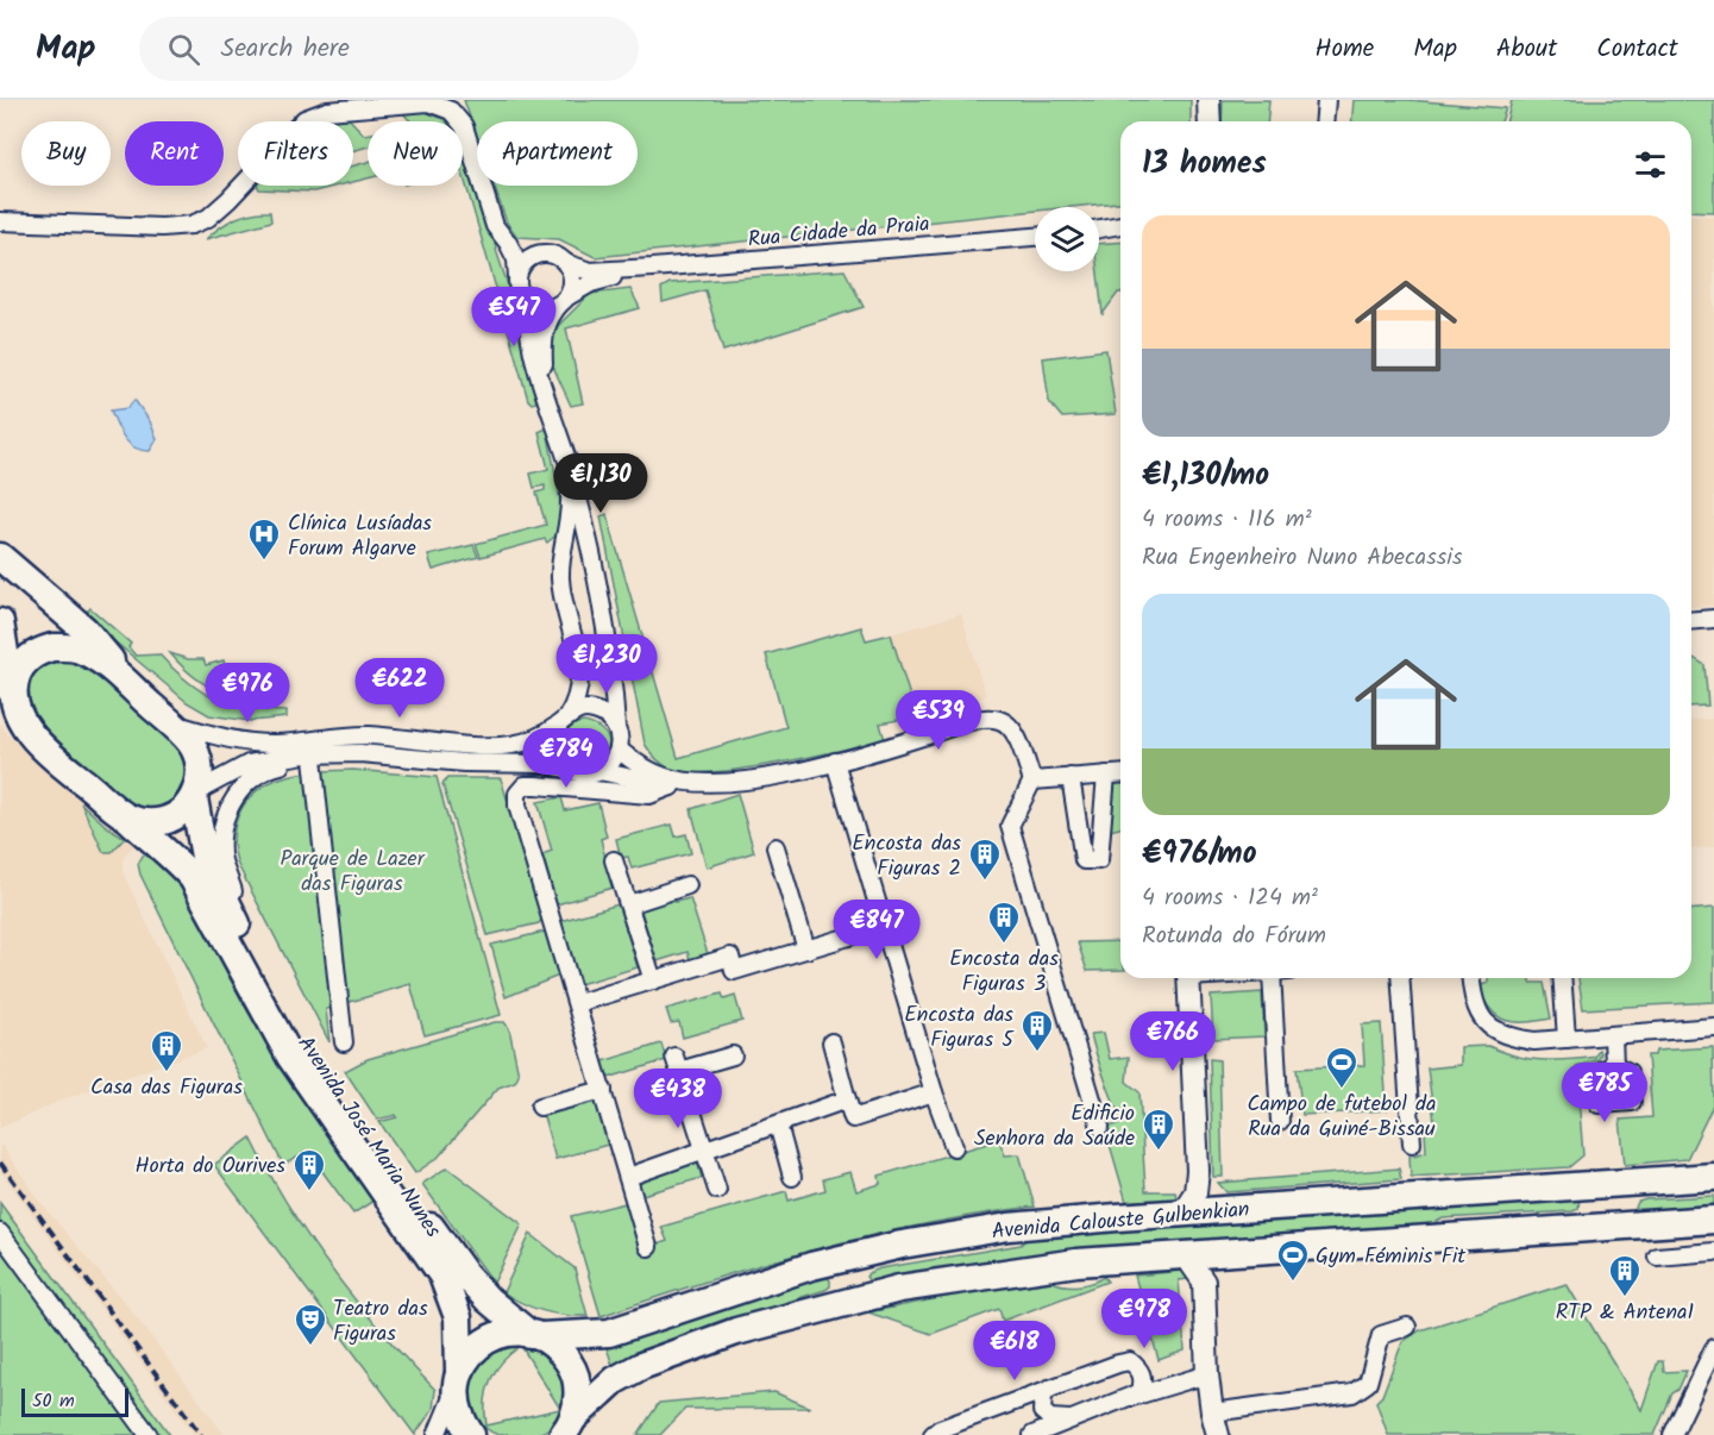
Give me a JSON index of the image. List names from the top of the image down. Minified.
{"streets":{"main road":["Avenida José Maria Nunes","Avenida Calouste Gulbenkian"],"street":["Rua Cidade da Praia"]},"crossings":[["Avenida José Maria Nunes","Avenida Calouste Gulbenkian"]],"parks":["Parque de Lazer das Figuras"],"places":{"hospital":["Clínica Lusíadas Forum Algarve"],"building":["Encosta das Figuras 2","Encosta das Figuras 3","Encosta das Figuras 5","Casa das Figuras","Edificio Senhora da Saúde","Horta do Ourives","RTP & Antena1"],"sports":["Campo de futebol da Rua da Guiné-Bissau","Gym Féminis Fit"],"theatre":["Teatro das Figuras"]},"scale_bar":"50 m","page":{"header":"Map","search":"Search here","nav":["Home","Map","About","Contact"],"chip":["Buy","Rent","Filters","New","Apartment"],"heading":"13 homes","list":[{"name":"€1,130/mo","note":"4 rooms · 116 m² · Rua Engenheiro Nuno Abecassis"},{"name":"€976/mo","note":"4 rooms · 124 m² · Rotunda do Fórum"}],"price":["€547","€1,130","€1,230","€622","€976","€539","€784","€847","€766","€785","€438","€978","€618"],"scale":"50 m"}}
